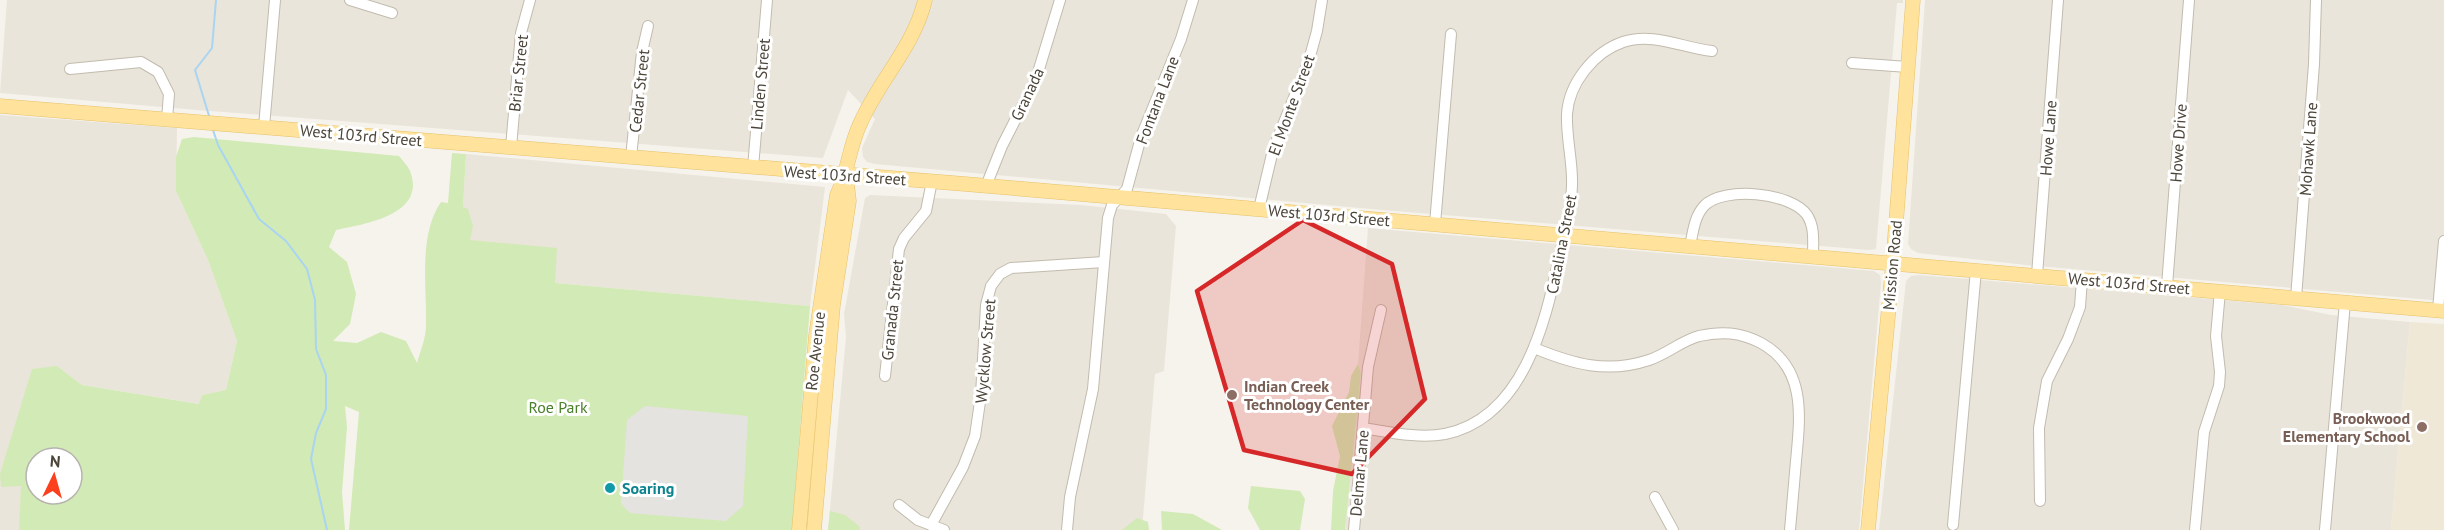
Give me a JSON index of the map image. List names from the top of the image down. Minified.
{"streets":{"main road":["West 103rd Street","Mission Road","Roe Avenue"],"street":["Briar Street","Linden Street","Cedar Street","Granada","Fontana Lane","El Monte Street","Howe Lane","Howe Drive","Mohawk Lane","Catalina Street","Granada Street","Wycklow Street","Delmar Lane"]},"crossings":[["Briar Street","West 103rd Street"],["Linden Street","West 103rd Street"],["Cedar Street","West 103rd Street"],["Granada","West 103rd Street"],["Fontana Lane","West 103rd Street"],["El Monte Street","West 103rd Street"],["West 103rd Street","Howe Lane"],["West 103rd Street","Howe Drive"],["West 103rd Street","Mohawk Lane"],["West 103rd Street","Catalina Street"],["West 103rd Street","Mission Road"],["West 103rd Street","Granada Street"],["West 103rd Street","Roe Avenue"],["Catalina Street","Delmar Lane"]],"parks":["Roe Park"],"places":["Indian Creek Technology Center","Brookwood Elementary School","Soaring"],"north":"top"}
